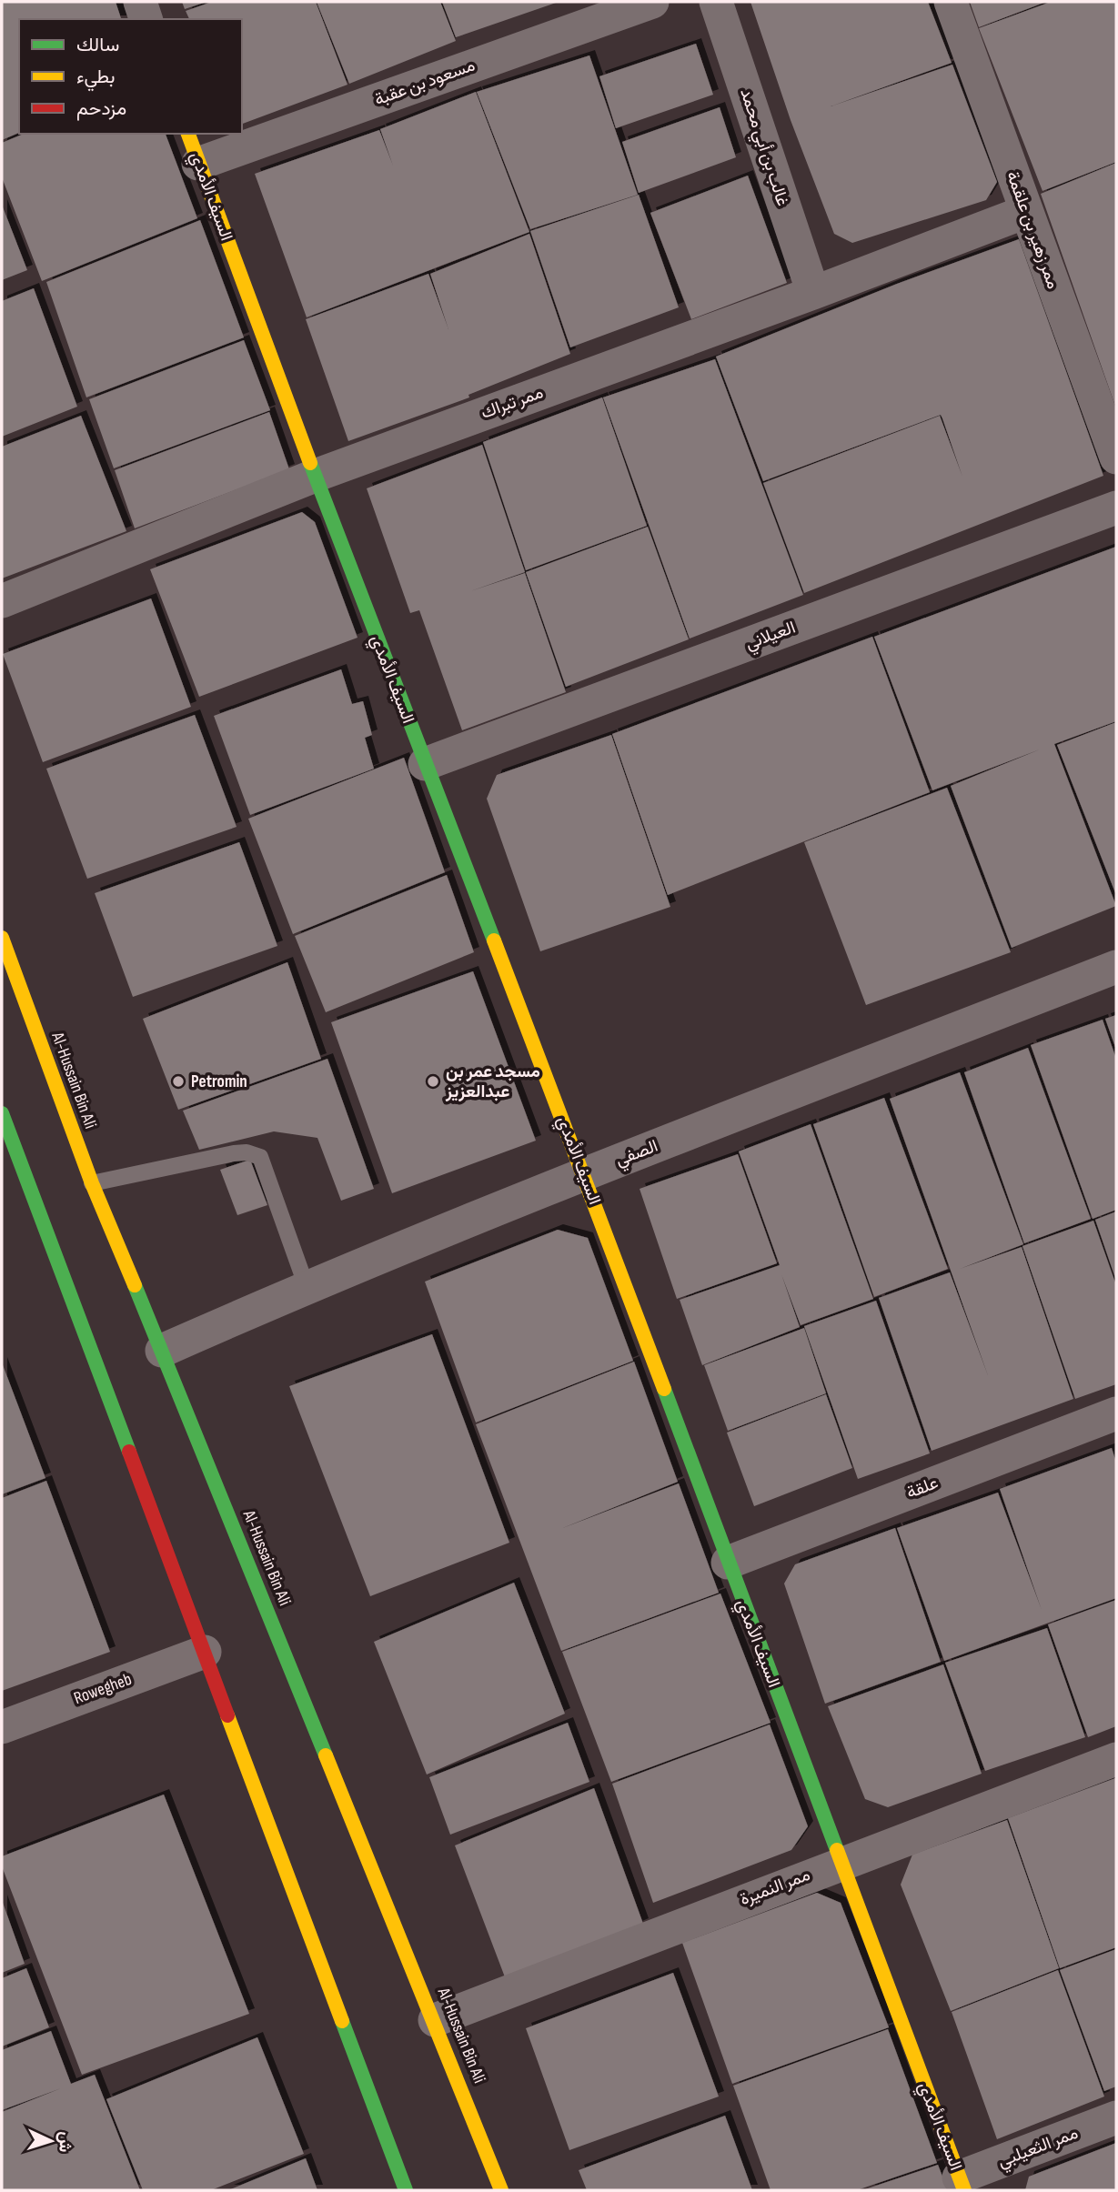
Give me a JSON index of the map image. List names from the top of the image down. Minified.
{"streets":{"street":["مسعود بن عقبة","غالب بن أبي محمد","السيف الأمدي","ممر زهير بن علقمة","ممر تبراك","العيلاني","Al-Hussain Bin Ali","الصفي","علقة","Rowegheb","ممر النميرة","ممر الثعيلبي"]},"crossings":[["مسعود بن عقبة","السيف الأمدي"],["غالب بن أبي محمد","ممر تبراك"],["السيف الأمدي","ممر تبراك"],["السيف الأمدي","العيلاني"],["السيف الأمدي","الصفي"],["السيف الأمدي","علقة"],["السيف الأمدي","ممر النميرة"],["السيف الأمدي","ممر الثعيلبي"],["ممر زهير بن علقمة","ممر تبراك"],["Al-Hussain Bin Ali","الصفي"],["Al-Hussain Bin Ali","ممر النميرة"]],"places":["Petromin","مسجد عمر بن عبدالعزيز"],"legend":["سالك","بطيء","مزدحم"],"north":"right"}
